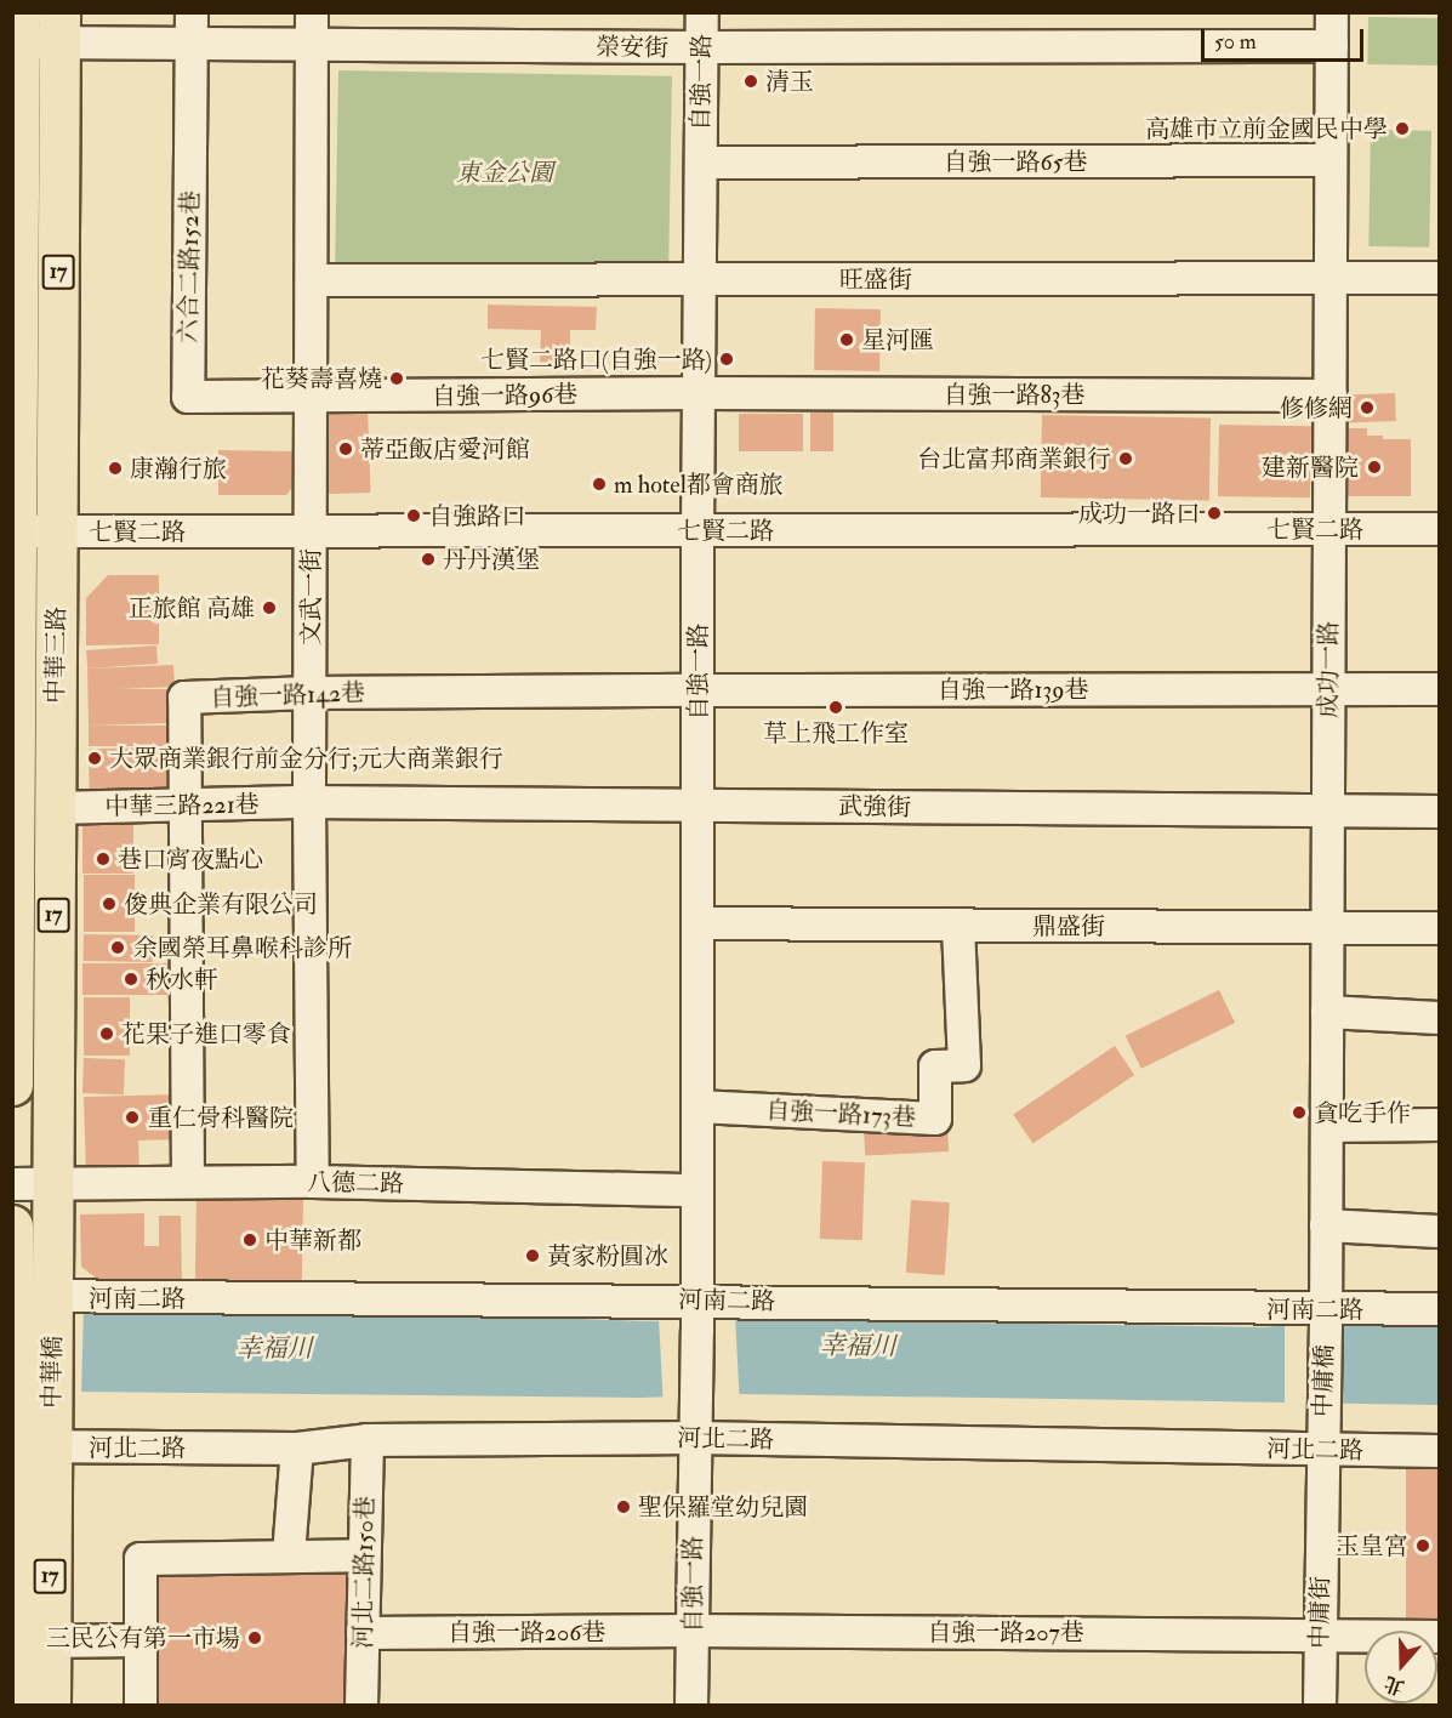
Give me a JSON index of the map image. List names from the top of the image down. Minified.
{"streets":{"main road":["17","中華三路","中華橋"],"street":["榮安街","自強一路","自強一路65巷","六合二路152巷","旺盛街","自強一路83巷","自強一路96巷","七賢二路","文武一街","成功一路","自強一路139巷","自強一路142巷","中華三路221巷","武強街","鼎盛街","自強一路173巷","八德二路","河南二路","中庸橋","河北二路","河北二路150巷","中庸街","自強一路206巷","自強一路207巷"]},"crossings":[["榮安街","自強一路"],["榮安街","六合二路152巷"],["榮安街","文武一街"],["榮安街","中華三路"],["榮安街","成功一路"],["自強一路","自強一路65巷"],["自強一路","旺盛街"],["自強一路","自強一路83巷"],["自強一路","自強一路96巷"],["自強一路","七賢二路"],["自強一路","自強一路139巷"],["自強一路","自強一路142巷"],["自強一路","武強街"],["自強一路","鼎盛街"],["自強一路","自強一路173巷"],["自強一路","八德二路"],["自強一路","河南二路"],["自強一路","河北二路"],["自強一路","自強一路206巷"],["自強一路","自強一路207巷"],["自強一路65巷","成功一路"],["六合二路152巷","自強一路96巷"],["六合二路152巷","文武一街"],["17","中華三路"],["17","河南二路"],["17","中華橋"],["17","河北二路"],["旺盛街","文武一街"],["旺盛街","成功一路"],["自強一路83巷","自強一路96巷"],["自強一路83巷","成功一路"],["自強一路96巷","文武一街"],["七賢二路","文武一街"],["七賢二路","中華三路"],["七賢二路","成功一路"],["文武一街","自強一路142巷"],["文武一街","中華三路221巷"],["文武一街","武強街"],["文武一街","八德二路"],["中華三路","中華三路221巷"],["中華三路","八德二路"],["中華三路","河南二路"],["中華三路","中華橋"],["成功一路","自強一路139巷"],["成功一路","武強街"],["成功一路","鼎盛街"],["成功一路","河南二路"],["成功一路","中庸橋"],["自強一路139巷","自強一路142巷"],["自強一路142巷","中華三路221巷"],["自強一路142巷","八德二路"],["中華三路221巷","武強街"],["鼎盛街","自強一路173巷"],["河南二路","中華橋"],["河南二路","中庸橋"],["中華橋","河北二路"],["中庸橋","河北二路"],["中庸橋","中庸街"],["河北二路","河北二路150巷"],["河北二路","中庸街"],["河北二路150巷","自強一路206巷"],["中庸街","自強一路207巷"],["自強一路206巷","自強一路207巷"]],"water":["幸福川"],"parks":["東金公園"],"places":["清玉","高雄市立前金國民中學","星河匯","七賢二路口(自強一路)","花葵壽喜燒","修修網","蒂亞飯店愛河館","台北富邦商業銀行","建新醫院","康瀚行旅","m hotel都會商旅","成功一路口","自強路口","丹丹漢堡","正旅館 高雄","草上飛工作室","大眾商業銀行前金分行;元大商業銀行","巷口宵夜點心","俊典企業有限公司","余國榮耳鼻喉科診所","秋水軒","花果子進口零食","貪吃手作","重仁骨科醫院","中華新都","黃家粉圓冰","聖保羅堂幼兒園","玉皇宮","三民公有第一市場"],"scale_bar":"50 m","north":"bottom"}
